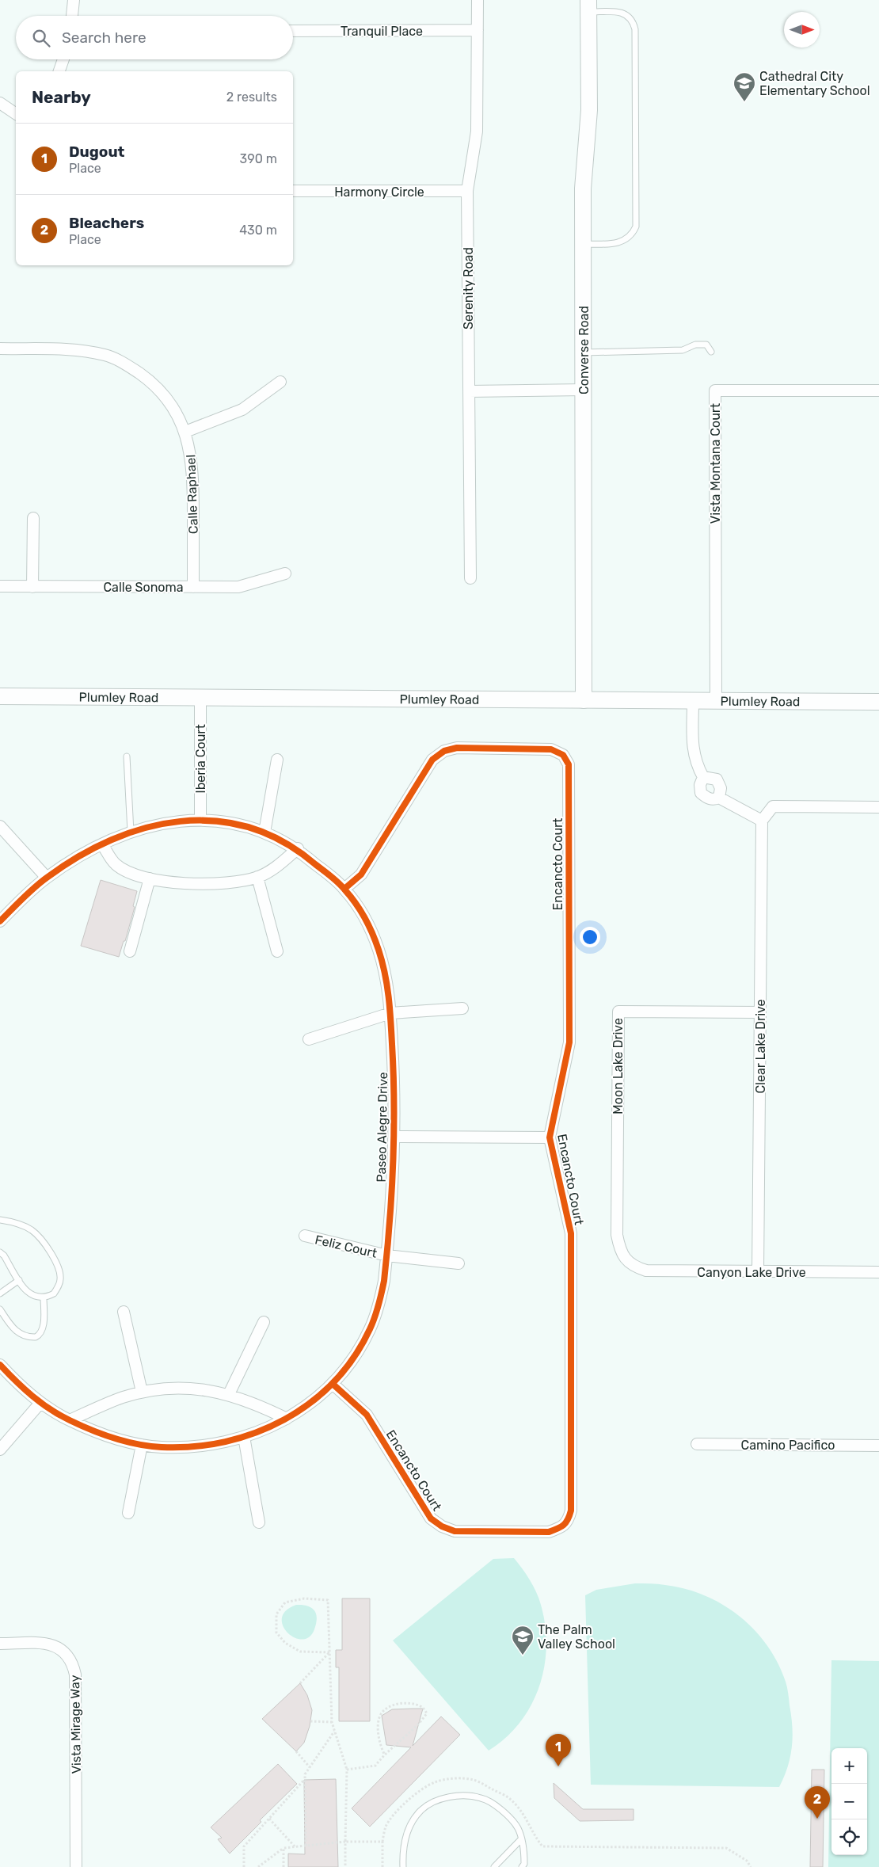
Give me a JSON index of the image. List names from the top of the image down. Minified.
{"streets":{"street":["Tranquil Place","Harmony Circle","Serenity Road","Converse Road","Vista Montana Court","Calle Raphael","Calle Sonoma","Plumley Road","Iberia Court","Encancto Court","Clear Lake Drive","Moon Lake Drive","Paseo Alegre Drive","Feliz Court","Canyon Lake Drive","Camino Pacifico","Vista Mirage Way"]},"crossings":[["Tranquil Place","Serenity Road"],["Harmony Circle","Serenity Road"],["Converse Road","Plumley Road"],["Vista Montana Court","Plumley Road"],["Calle Raphael","Calle Sonoma"],["Plumley Road","Iberia Court"],["Iberia Court","Paseo Alegre Drive"],["Encancto Court","Paseo Alegre Drive"],["Clear Lake Drive","Moon Lake Drive"],["Clear Lake Drive","Canyon Lake Drive"],["Moon Lake Drive","Canyon Lake Drive"],["Paseo Alegre Drive","Feliz Court"]],"places":{"school or university":["Cathedral City Elementary School","The Palm Valley School"]},"north":"right","page":{"search":"Search here","heading":["Nearby","2 results"],"list":[{"mark":"1","name":"Dugout","note":"Place","value":"390 m"},{"mark":"2","name":"Bleachers","note":"Place","value":"430 m"}],"pins":["1","2"],"map_buttons":["+","−"]}}
